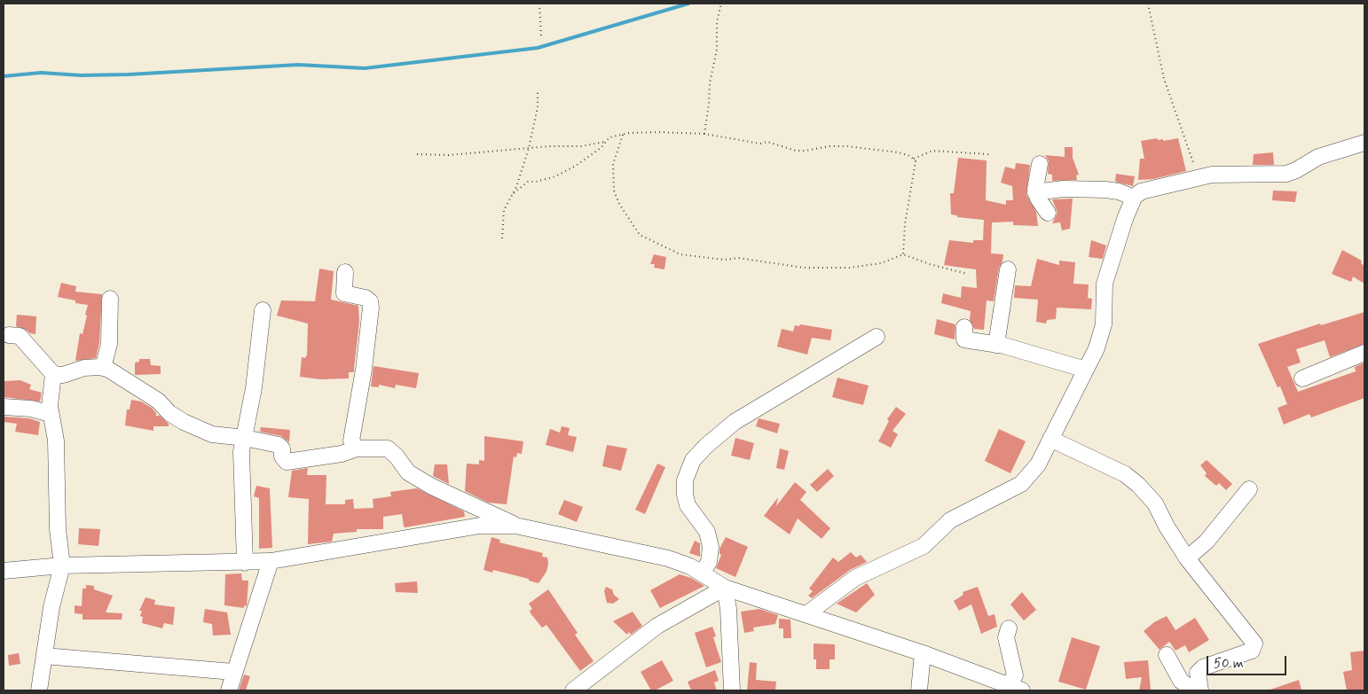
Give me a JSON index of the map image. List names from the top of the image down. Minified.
{"scale_bar":"50 m"}
